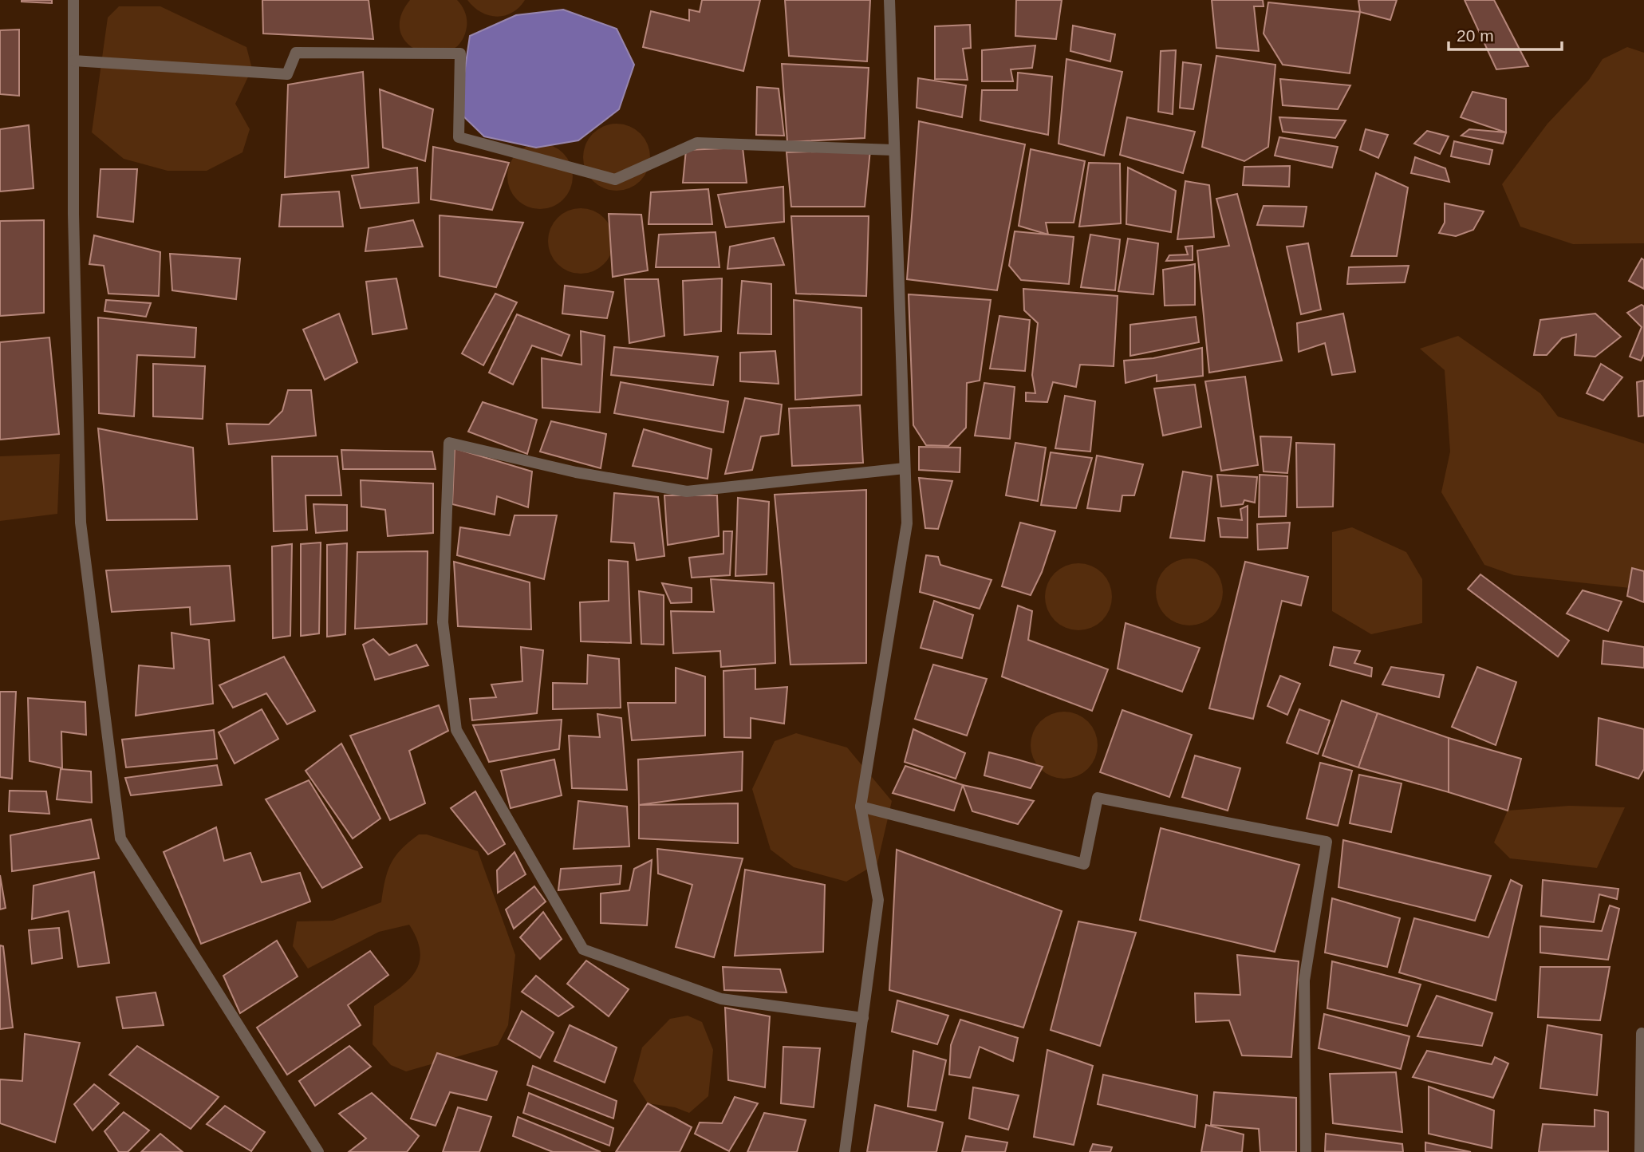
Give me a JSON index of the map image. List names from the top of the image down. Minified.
{"scale_bar":"20 m"}
